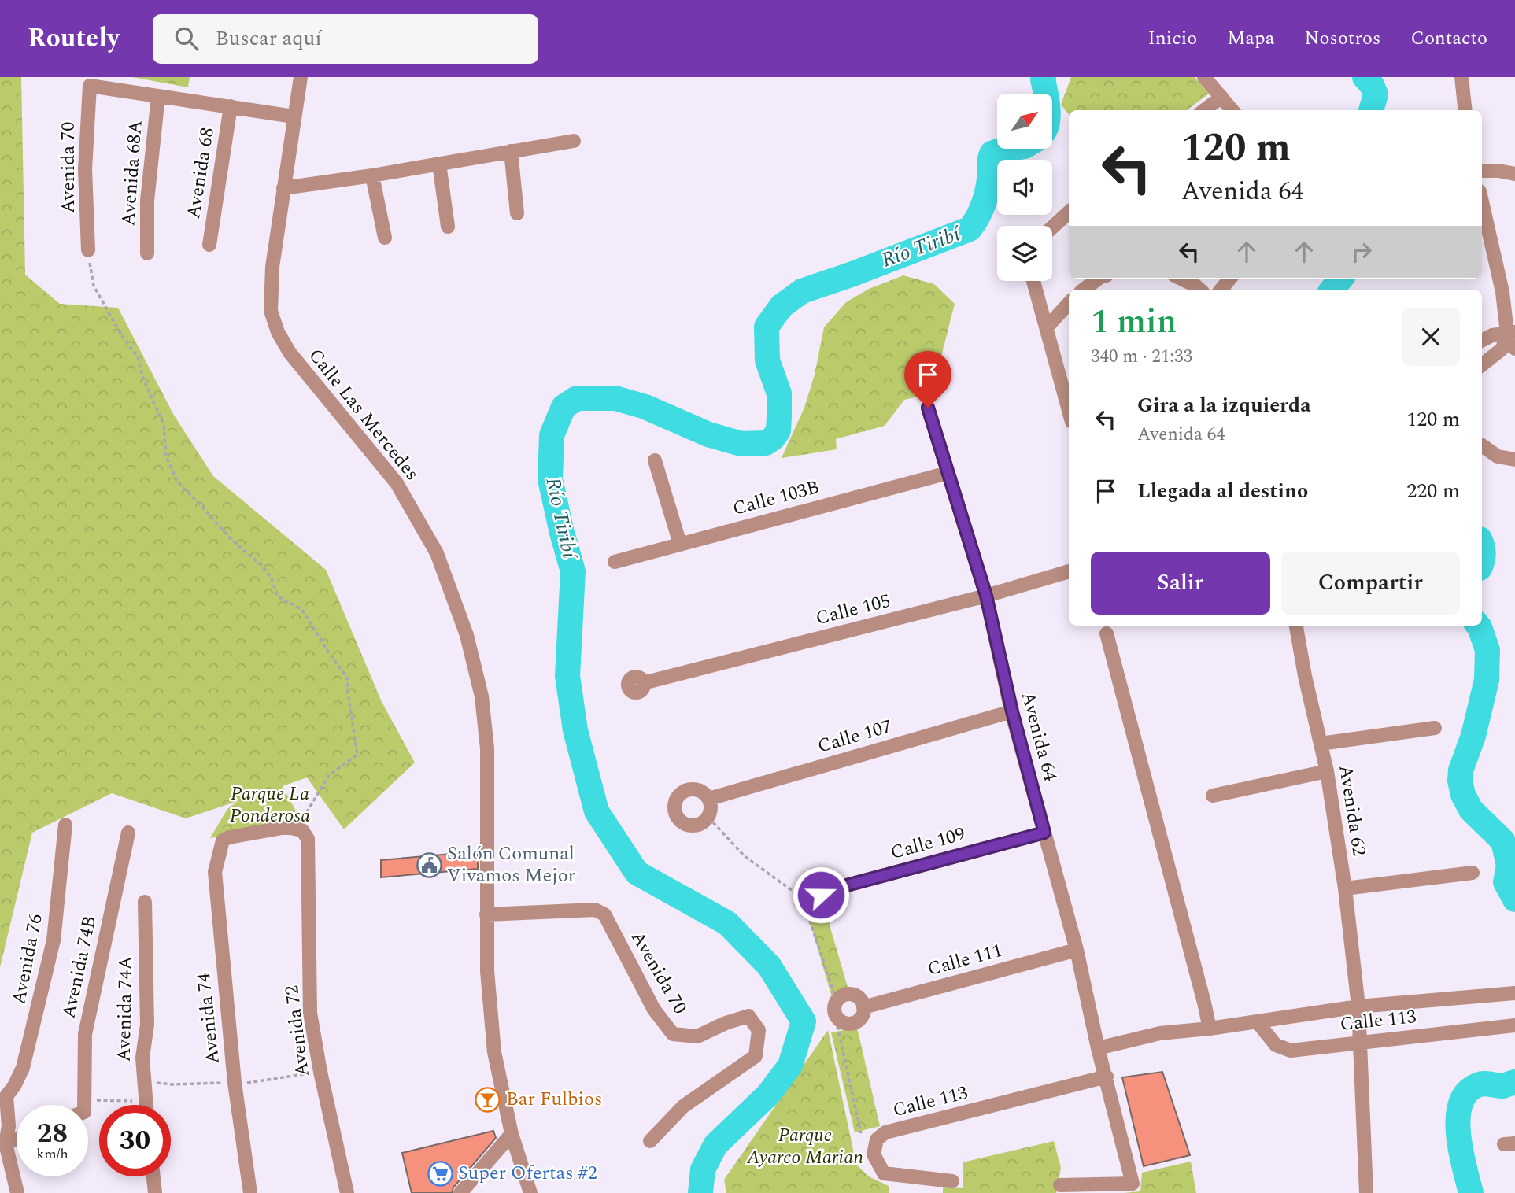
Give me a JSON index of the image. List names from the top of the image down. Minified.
{"streets":{"street":["Avenida 70","Avenida 68A","Avenida 68","Calle Las Mercedes","Calle 103B","Calle 105","Calle 107","Avenida 64","Avenida 62","Calle 109","Avenida 76","Calle 111","Avenida 74B","Avenida 74A","Avenida 74","Calle 113","Avenida 72"]},"crossings":[["Avenida 70","Avenida 68A"],["Avenida 70","Calle Las Mercedes"],["Calle 103B","Avenida 64"],["Calle 105","Avenida 64"],["Calle 107","Avenida 64"],["Avenida 64","Calle 109"],["Avenida 64","Calle 111"],["Avenida 64","Calle 113"],["Avenida 62","Calle 113"],["Avenida 74","Avenida 72"]],"water":["Río Tiribí"],"parks":["Parque La Ponderosa","Parque Ayarco Marian"],"places":{"public building":["Salón Comunal Vivamos Mejor"],"bar":["Bar Fulbios"],"supermarket":["Super Ofertas #2"]},"north":"top right","page":{"header":"Routely","search":"Buscar aquí","nav":["Inicio","Mapa","Nosotros","Contacto"],"turn":["120 m","Avenida 64"],"heading":["1 min","340 m · 21:33"],"list":[{"name":"Gira a la izquierda","note":"Avenida 64","value":"120 m"},{"name":"Llegada al destino","value":"220 m"}],"buttons":["Salir","Compartir"],"speed":"28 km/h","limit":"30"}}
